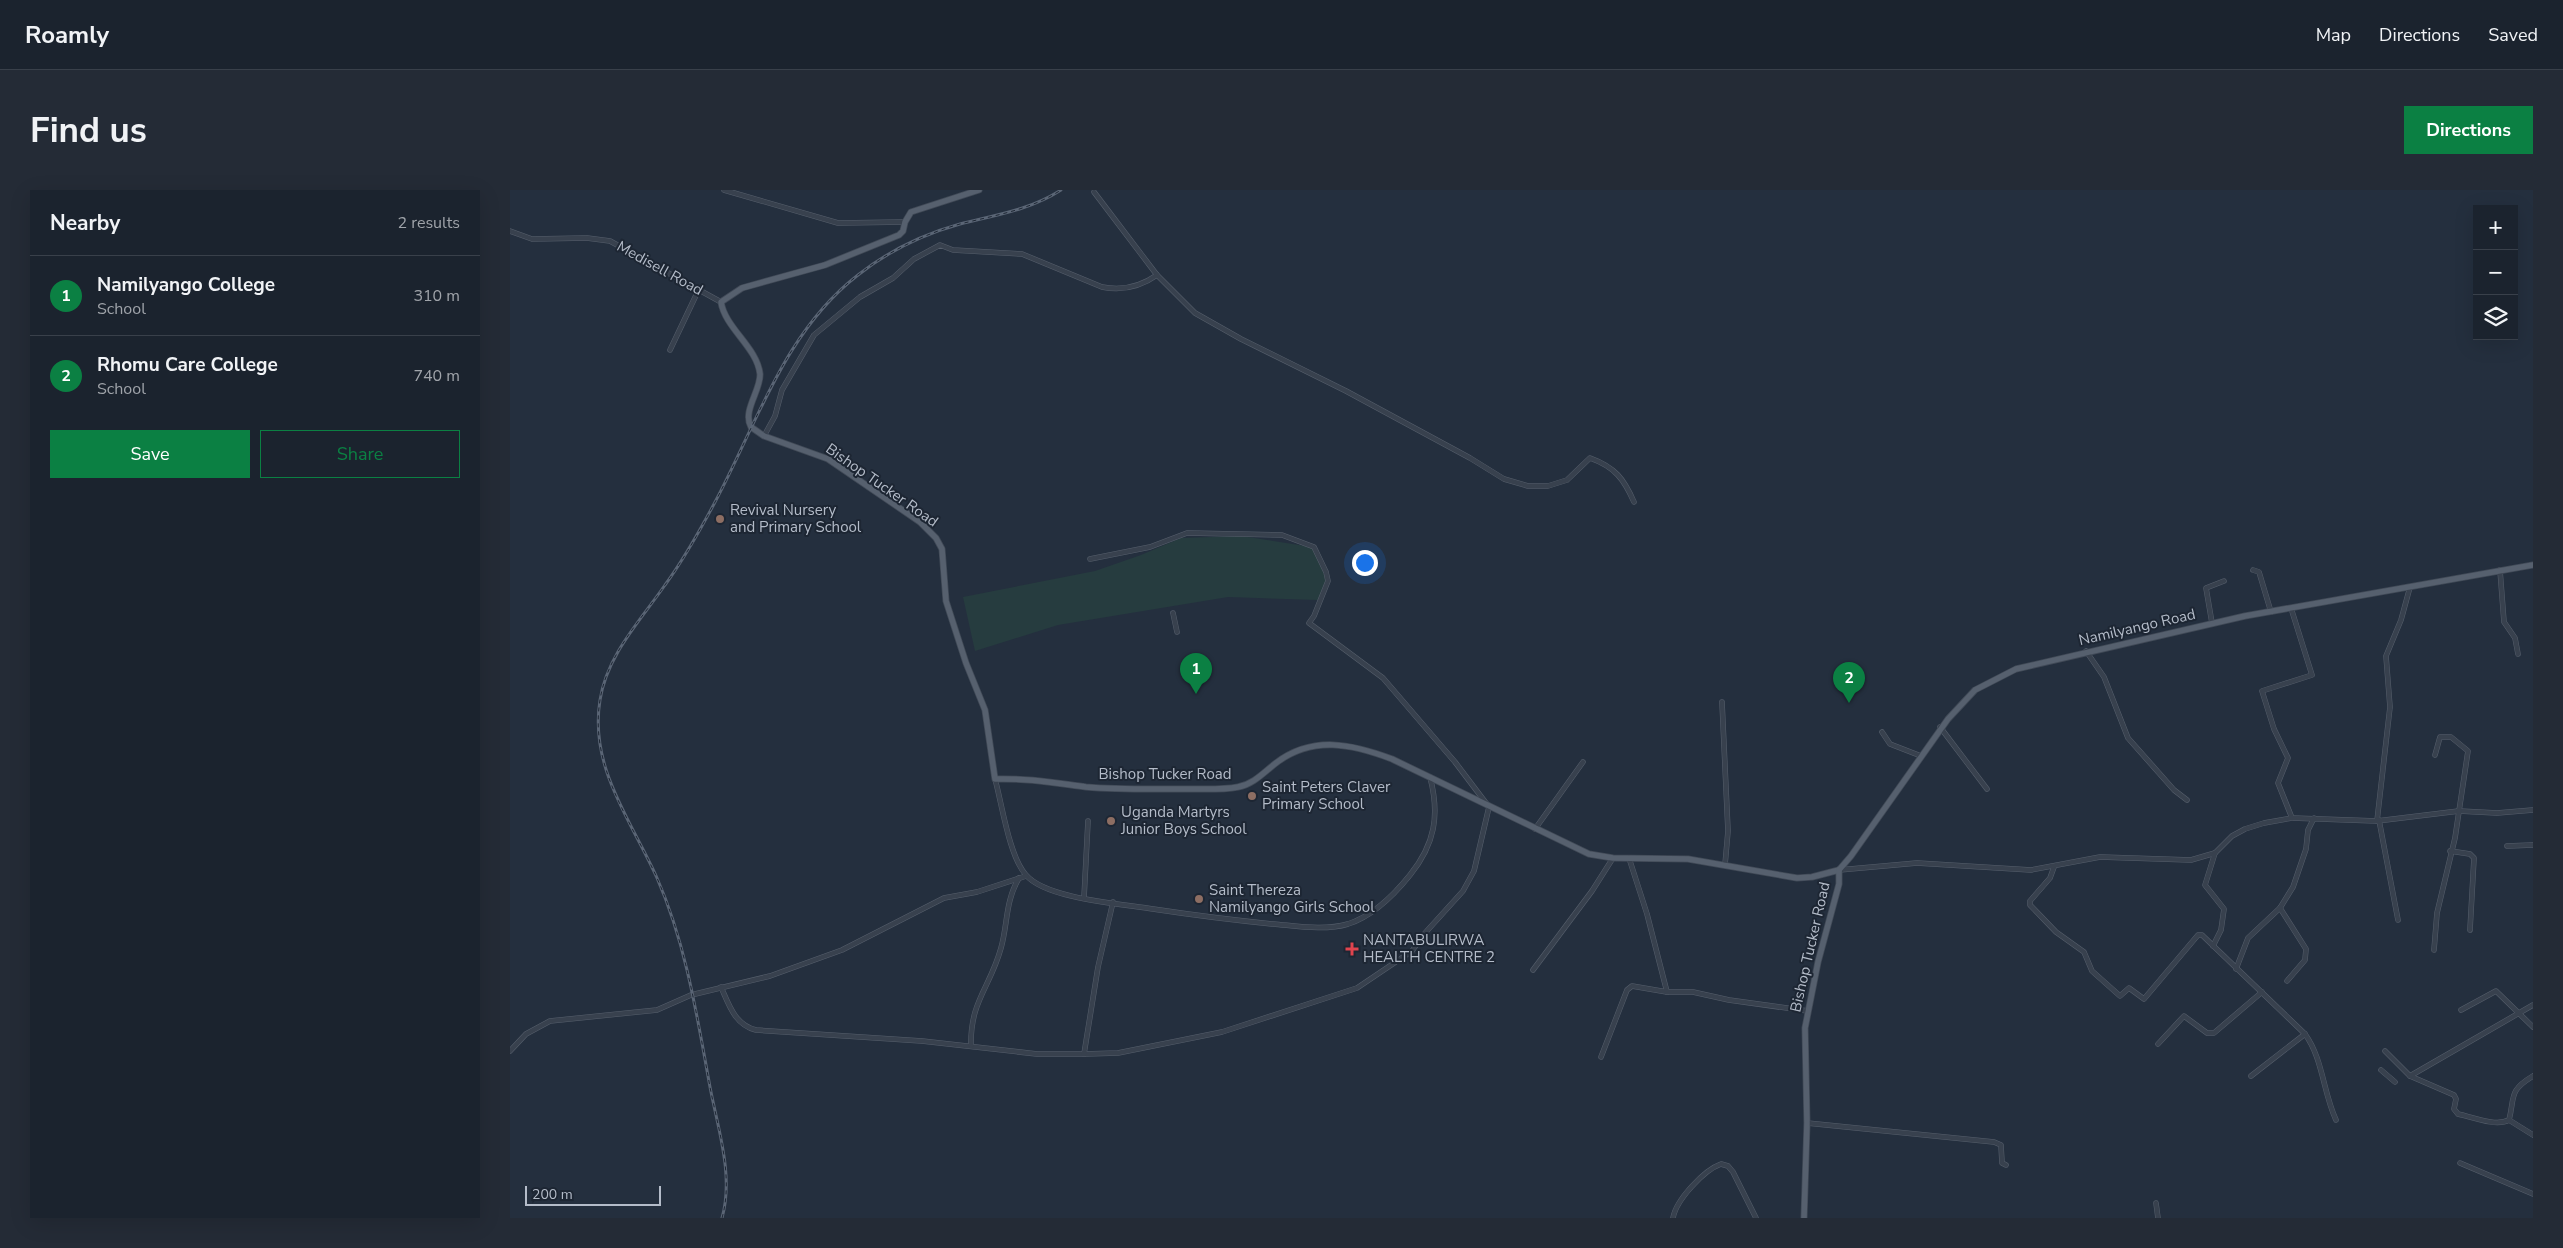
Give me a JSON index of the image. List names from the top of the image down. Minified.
{"streets":{"main road":["Bishop Tucker Road","Namilyango Road"],"street":["Medisell Road"]},"crossings":[["Bishop Tucker Road","Namilyango Road"]],"places":{"other":["Revival Nursery and Primary School","Saint Peters Claver Primary School","Uganda Martyrs Junior Boys School","Saint Thereza Namilyango Girls School"],"health":["NANTABULIRWA HEALTH CENTRE 2"]},"scale_bar":"200 m","page":{"header":"Roamly","nav":["Map","Directions","Saved"],"buttons":["Directions",["Save","Share"]],"title":"Find us","heading":["Nearby","2 results"],"map_buttons":["+","−"],"list":[{"mark":"1","name":"Namilyango College","note":"School","value":"310 m"},{"mark":"2","name":"Rhomu Care College","note":"School","value":"740 m"}],"pins":["1","2"],"scale":"200 m"}}
